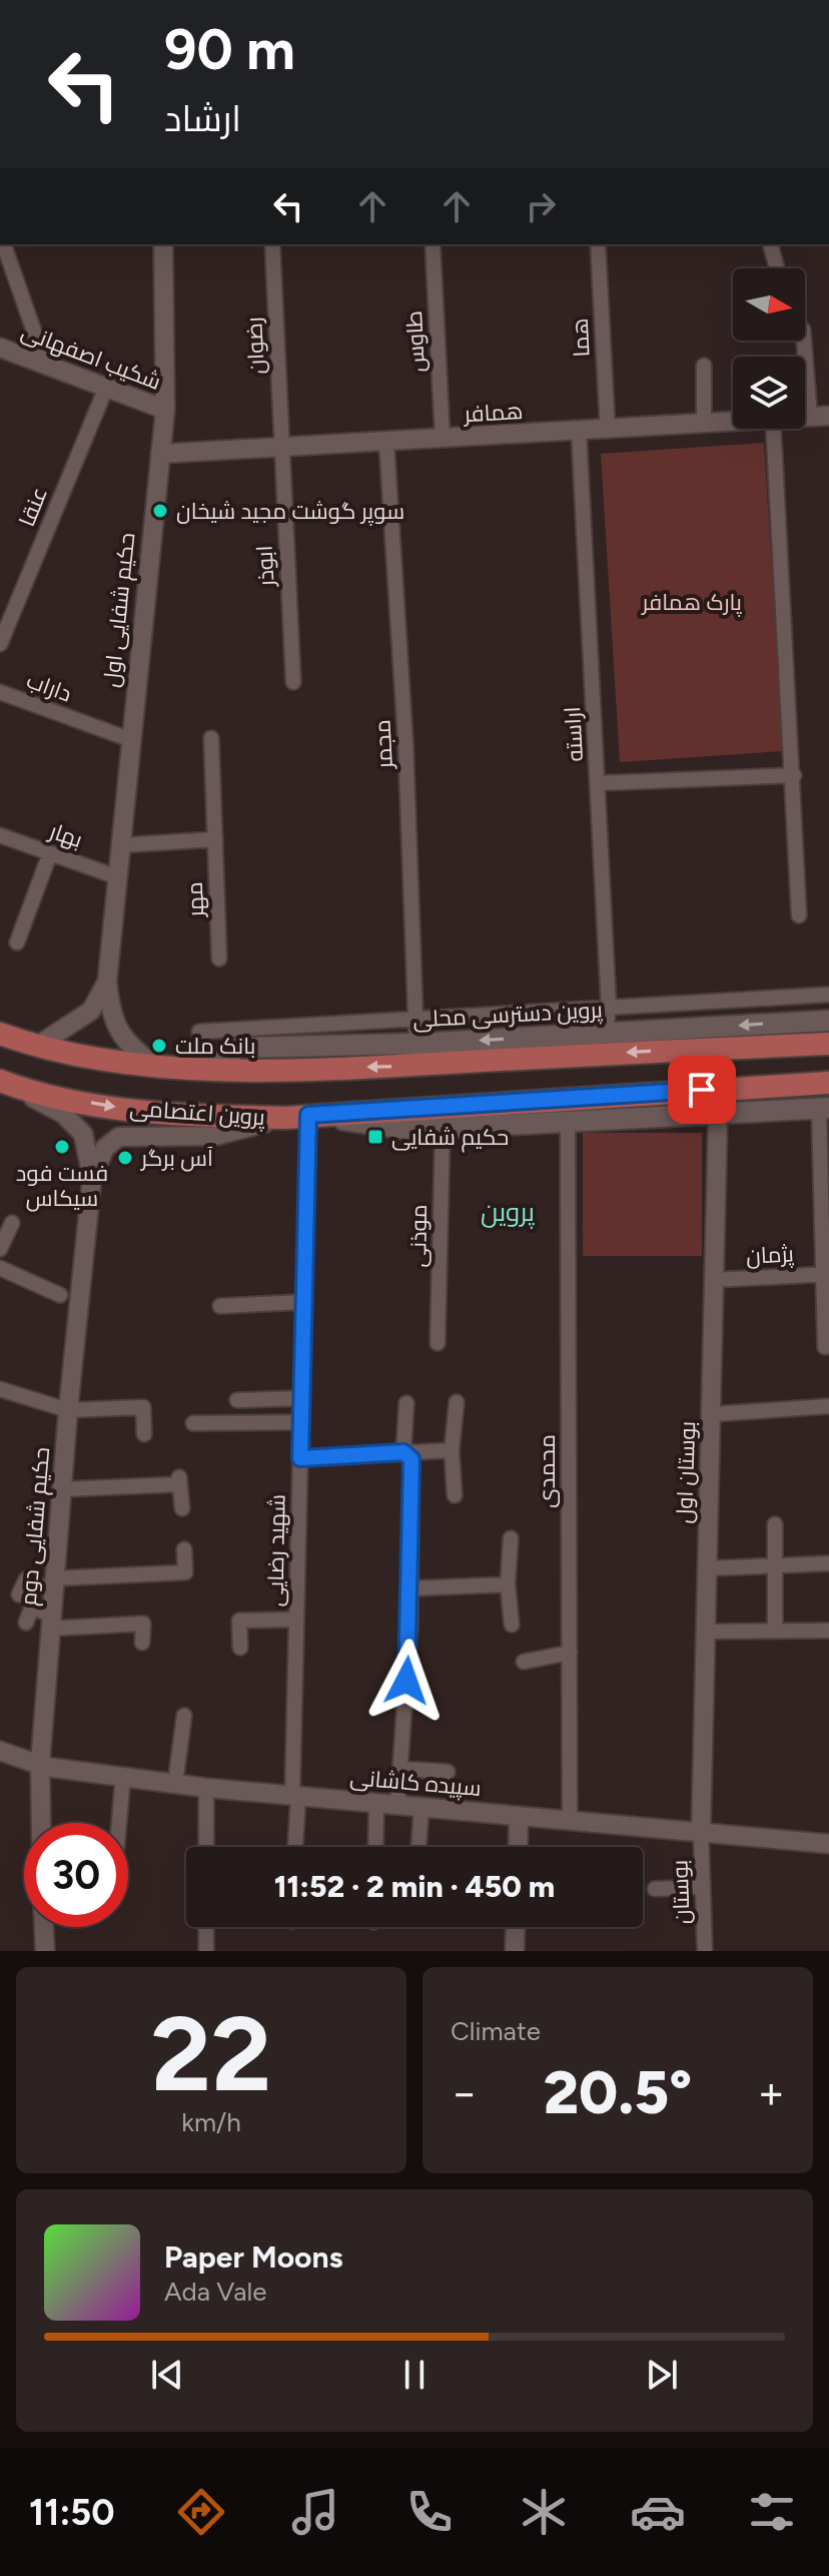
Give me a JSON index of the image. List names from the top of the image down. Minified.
{"streets":{"main road":["پروین دسترسی محلی","پروین اعتصامی"],"street":["هما","طاوس","رضوان","شکیب اصفهانی","همافر","عنقا","ابوذر","حکیم شفایی اول","داراب","اراسته","مجمر","بهار","مهر","موذنی","پژمان","محمدی","بوستان اول","حکیم شفایی دوم","شهید رضایی","سپیده کاشانی","بوستان"]},"crossings":[["هما","همافر"],["طاوس","همافر"],["رضوان","همافر"],["رضوان","ابوذر"],["شکیب اصفهانی","عنقا"],["شکیب اصفهانی","حکیم شفایی اول"],["همافر","ابوذر"],["همافر","حکیم شفایی اول"],["همافر","اراسته"],["همافر","مجمر"],["حکیم شفایی اول","داراب"],["حکیم شفایی اول","بهار"],["اراسته","پروین دسترسی محلی"],["مجمر","پروین دسترسی محلی"],["پروین دسترسی محلی","پروین اعتصامی"],["پروین اعتصامی","شهید رضایی"],["پژمان","بوستان اول"],["محمدی","سپیده کاشانی"],["بوستان اول","سپیده کاشانی"],["بوستان اول","بوستان"],["حکیم شفایی دوم","سپیده کاشانی"],["شهید رضایی","سپیده کاشانی"],["سپیده کاشانی","بوستان"]],"districts":["پروین"],"parks":["پارک همافر"],"places":{"other":["سوپر گوشت مجید شیخان","بانک ملت","فست فود سیکاس","آس برگر"],"transit":["حکیم شفایی"]},"north":"right","page":{"turn":["90 m","ارشاد"],"limit":"30","trip":"11:52 · 2 min · 450 m","tile":[["22","km/h"],"Climate"],"heat":["−","20.5°","+"],"song":["Paper Moons","Ada Vale"],"tabs":"11:50"}}
